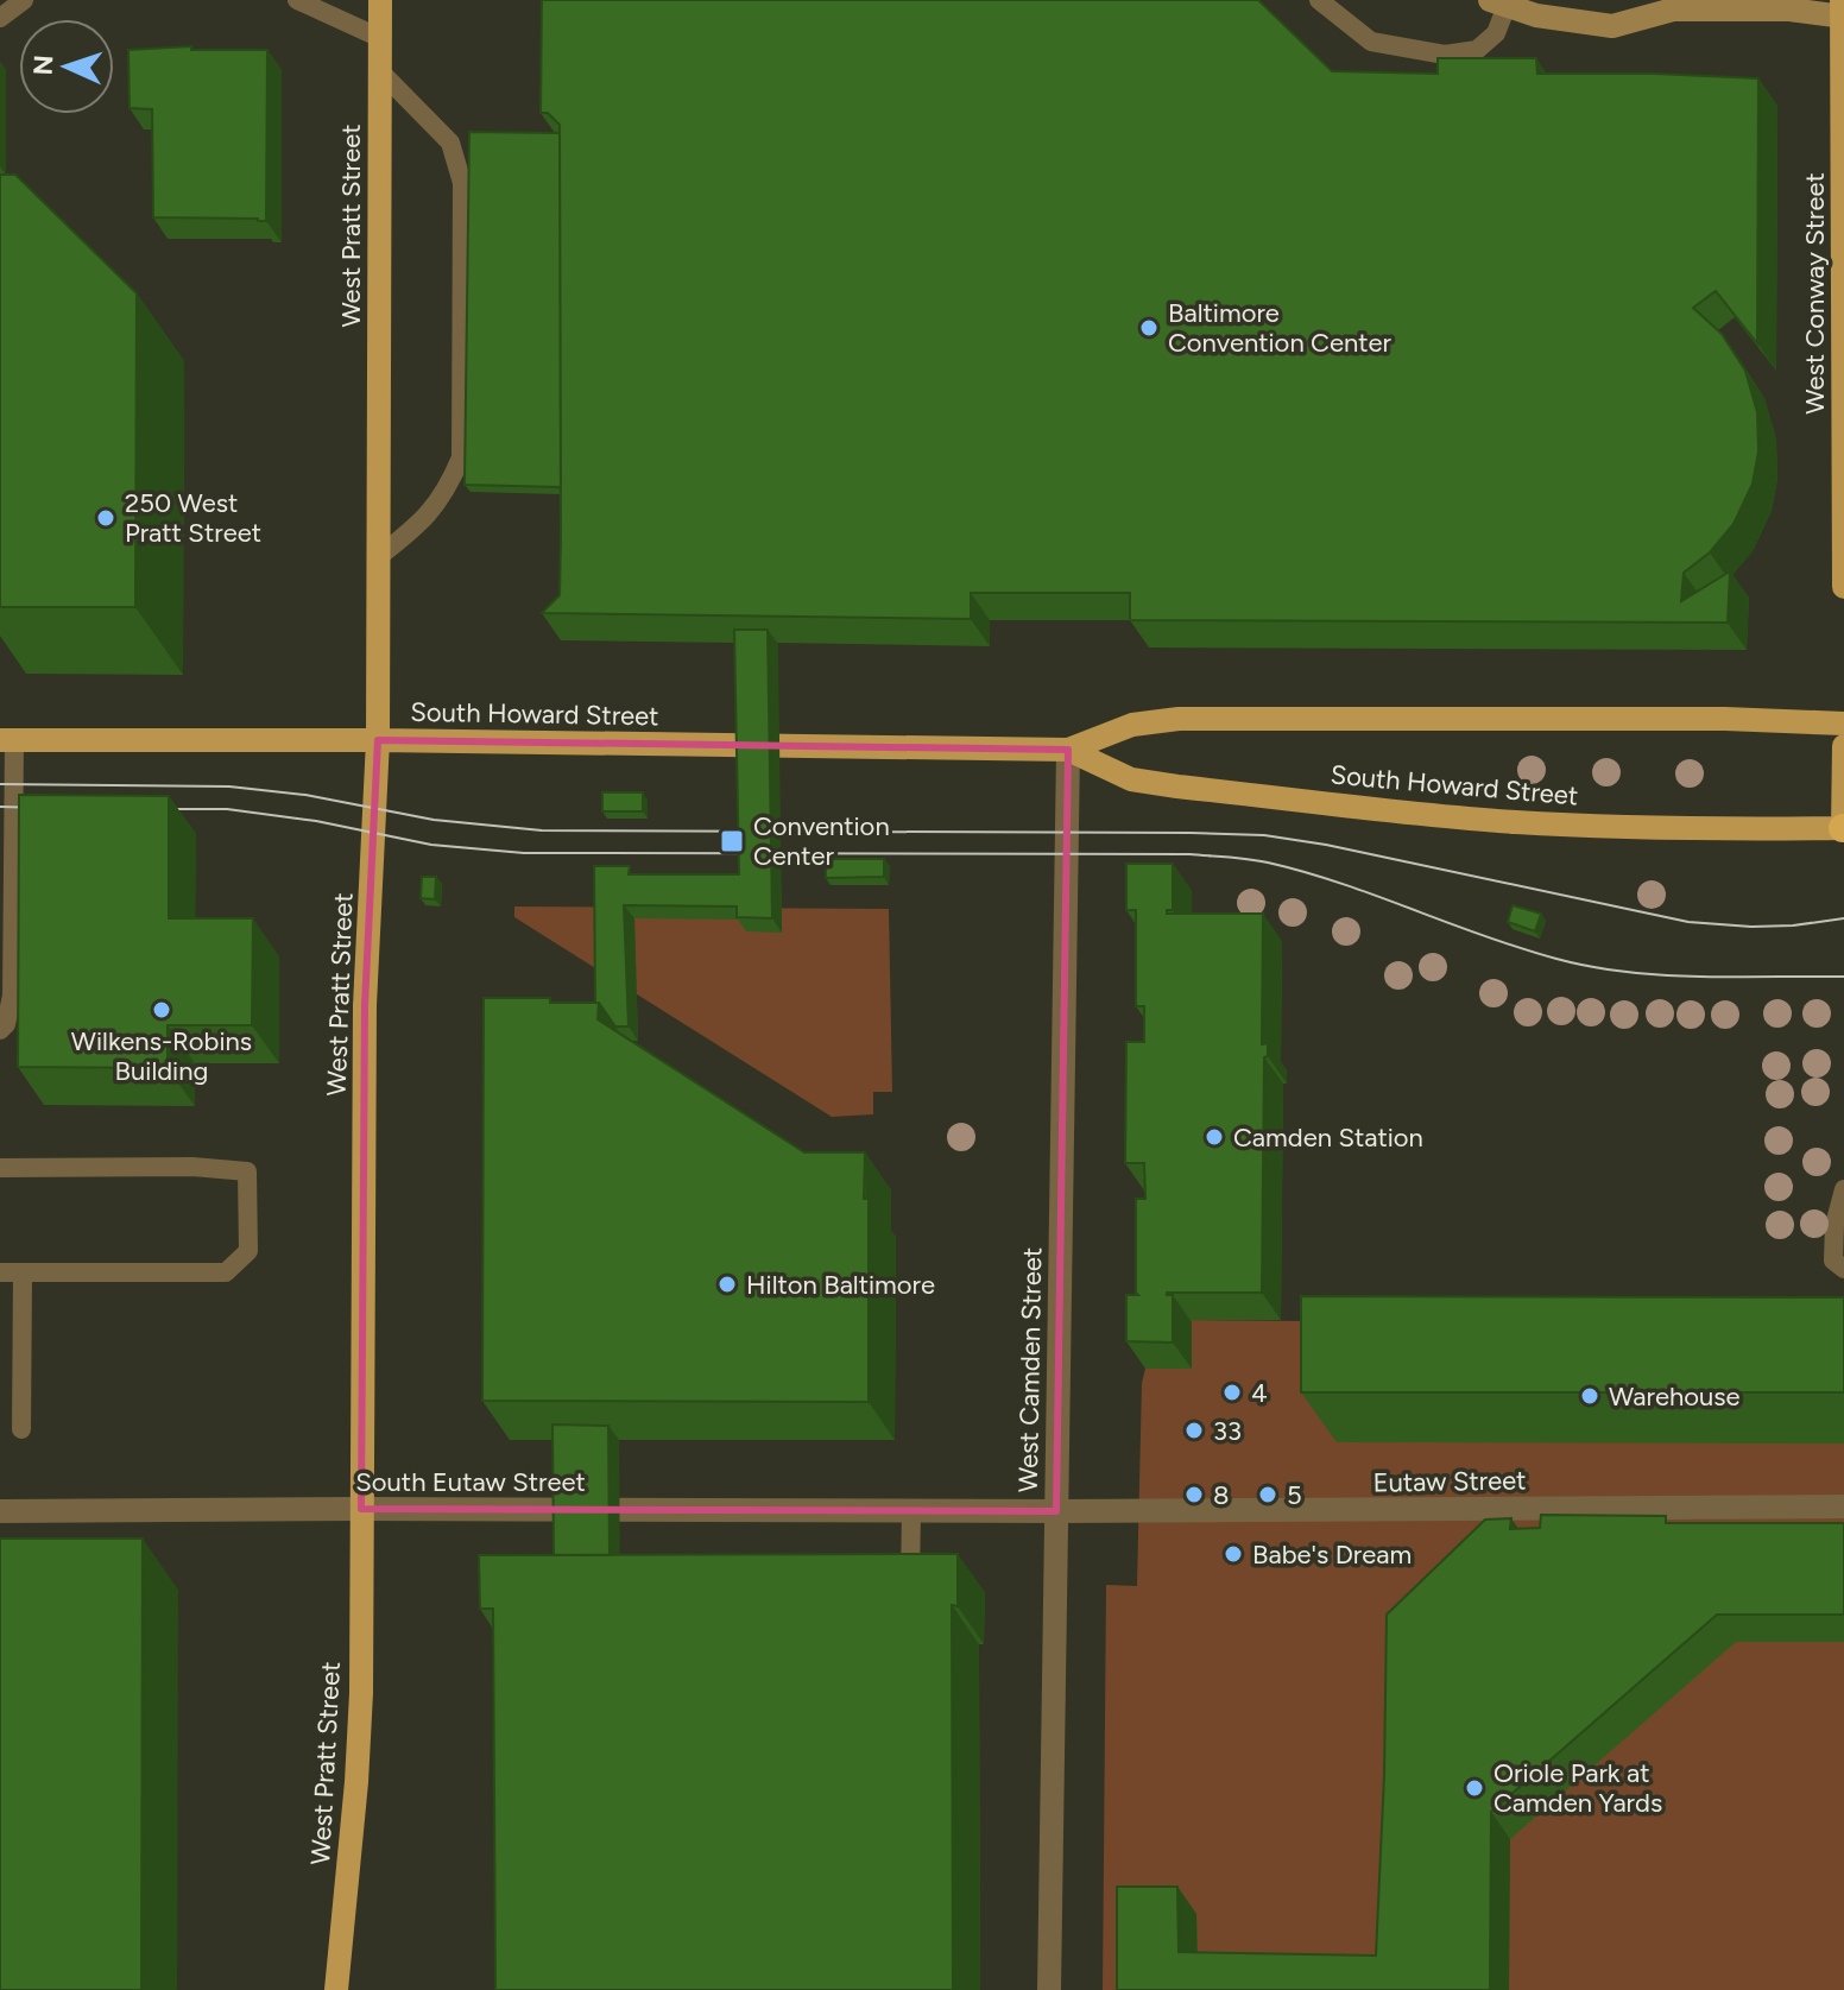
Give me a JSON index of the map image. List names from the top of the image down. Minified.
{"streets":{"main road":["West Pratt Street","West Conway Street","South Howard Street"],"street":["West Camden Street","South Eutaw Street","Eutaw Street"]},"crossings":[["West Pratt Street","South Howard Street"],["West Pratt Street","South Eutaw Street"],["South Howard Street","West Camden Street"],["West Camden Street","South Eutaw Street"],["West Camden Street","Eutaw Street"],["South Eutaw Street","Eutaw Street"]],"places":{"other":["Baltimore Convention Center","250 West Pratt Street","Wilkens-Robins Building","Camden Station","Hilton Baltimore","4","Warehouse","33","8","5","Babe's Dream","Oriole Park at Camden Yards"],"transit":["Convention Center"]},"north":"left"}
